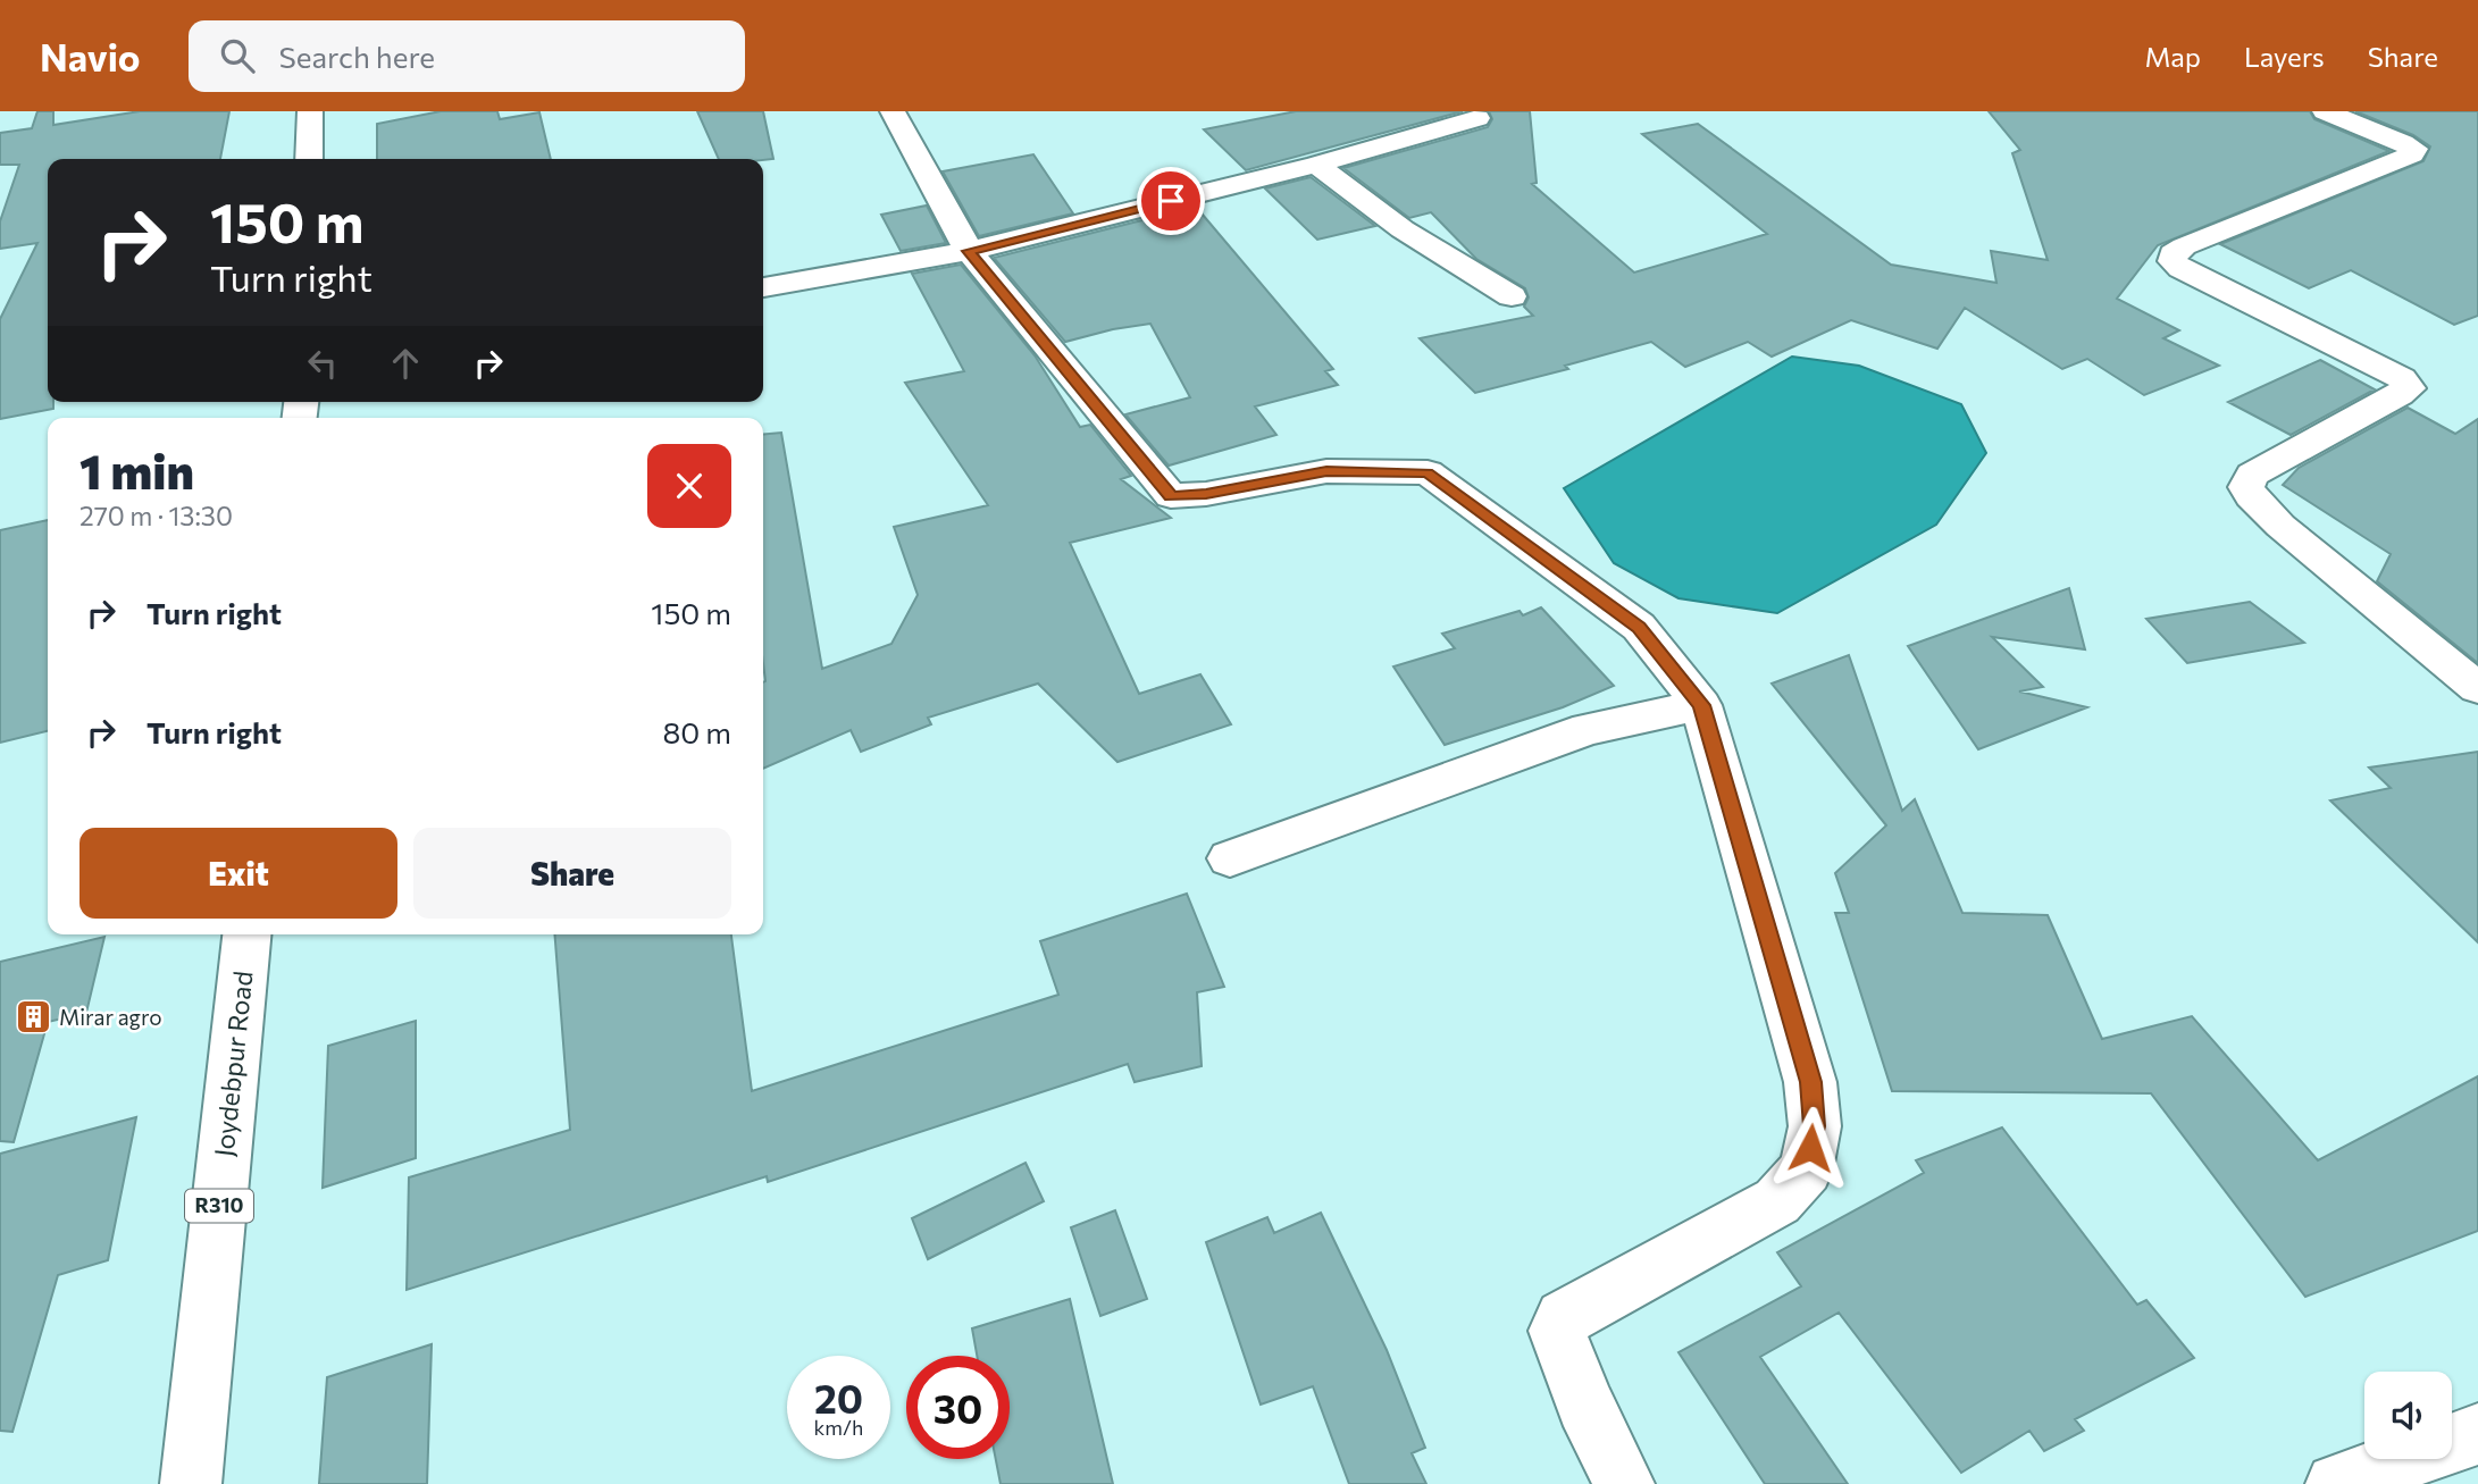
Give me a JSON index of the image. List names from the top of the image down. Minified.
{"streets":{"street":["Joydebpur Road","R310"]},"places":{"building":["Mirar agro"]},"page":{"header":"Navio","search":"Search here","nav":["Map","Layers","Share"],"turn":["150 m","Turn right"],"heading":["1 min","270 m · 13:30"],"list":[{"name":"Turn right","value":"150 m"},{"name":"Turn right","value":"80 m"}],"buttons":["Exit","Share"],"speed":"20 km/h","limit":"30"}}
